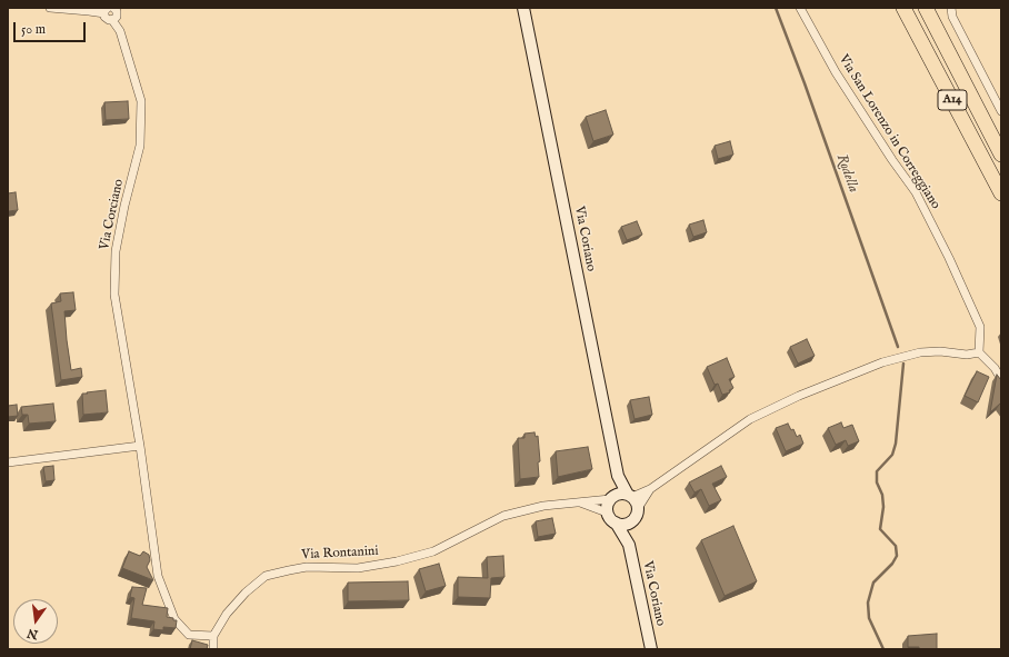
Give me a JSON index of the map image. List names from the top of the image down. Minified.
{"streets":{"highway":["A14"],"main road":["Via Coriano"],"street":["Via San Lorenzo in Correggiano","Via Corciano","Via Rontanini"]},"crossings":[["Via Corciano","Via Rontanini"],["Via Coriano","Via Rontanini"]],"water":["Rodella"],"scale_bar":"50 m","north":"bottom"}
